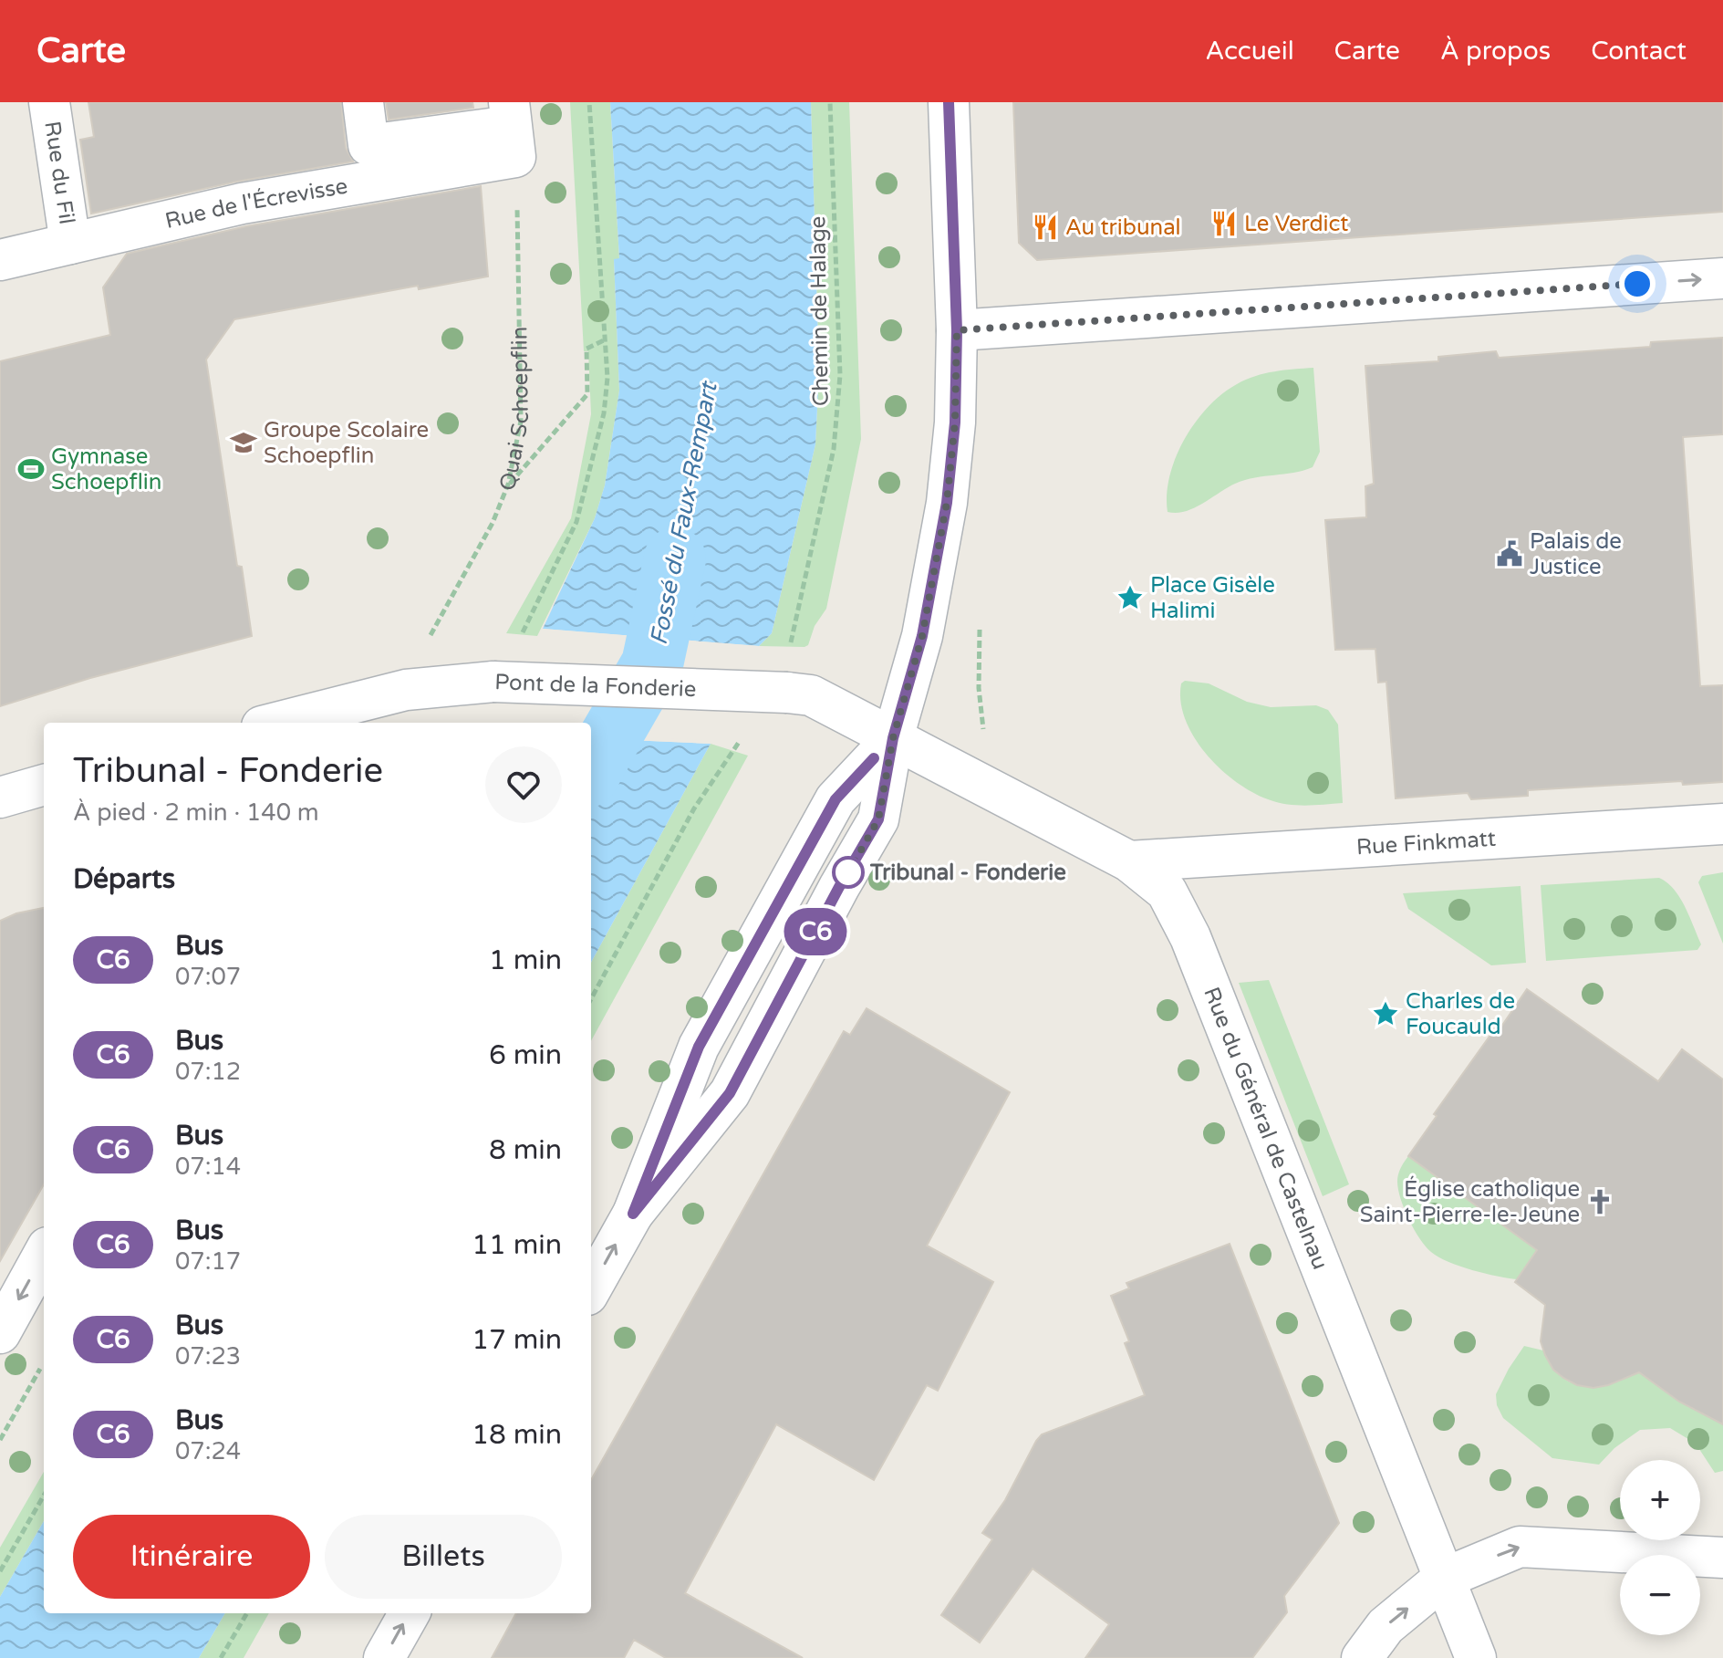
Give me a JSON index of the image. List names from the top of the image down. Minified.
{"streets":{"street":["Rue du Fil","Rue de l'Écrevisse","Pont de la Fonderie","Rue Finkmatt","Rue du Général de Castelnau"],"path":["Chemin de Halage","Quai Schoepflin"]},"crossings":[["Rue du Fil","Rue de l'Écrevisse"],["Rue de l'Écrevisse","Quai Schoepflin"],["Quai Schoepflin","Pont de la Fonderie"],["Pont de la Fonderie","Rue du Général de Castelnau"],["Rue Finkmatt","Rue du Général de Castelnau"]],"water":["Fossé du Faux-Rempart"],"places":{"restaurant":["Le Verdict","Au tribunal"],"school or university":["Groupe Scolaire Schoepflin"],"sports":["Gymnase Schoepflin"],"public building":["Palais de Justice"],"place":["Place Gisèle Halimi","Charles de Foucauld"],"other":["Tribunal - Fonderie"],"church":["Église catholique Saint-Pierre-le-Jeune"]},"lines":["bus line C6"],"page":{"header":"Carte","nav":["Accueil","Carte","À propos","Contact"],"on_map":"C6","heading":[["Tribunal - Fonderie","À pied · 2 min · 140 m"],"Départs"],"list":[{"mark":"C6","name":"Bus","note":"07:07","value":"1 min"},{"mark":"C6","name":"Bus","note":"07:12","value":"6 min"},{"mark":"C6","name":"Bus","note":"07:14","value":"8 min"},{"mark":"C6","name":"Bus","note":"07:17","value":"11 min"},{"mark":"C6","name":"Bus","note":"07:23","value":"17 min"},{"mark":"C6","name":"Bus","note":"07:24","value":"18 min"}],"map_buttons":["+","−"],"buttons":["Itinéraire","Billets"]}}
